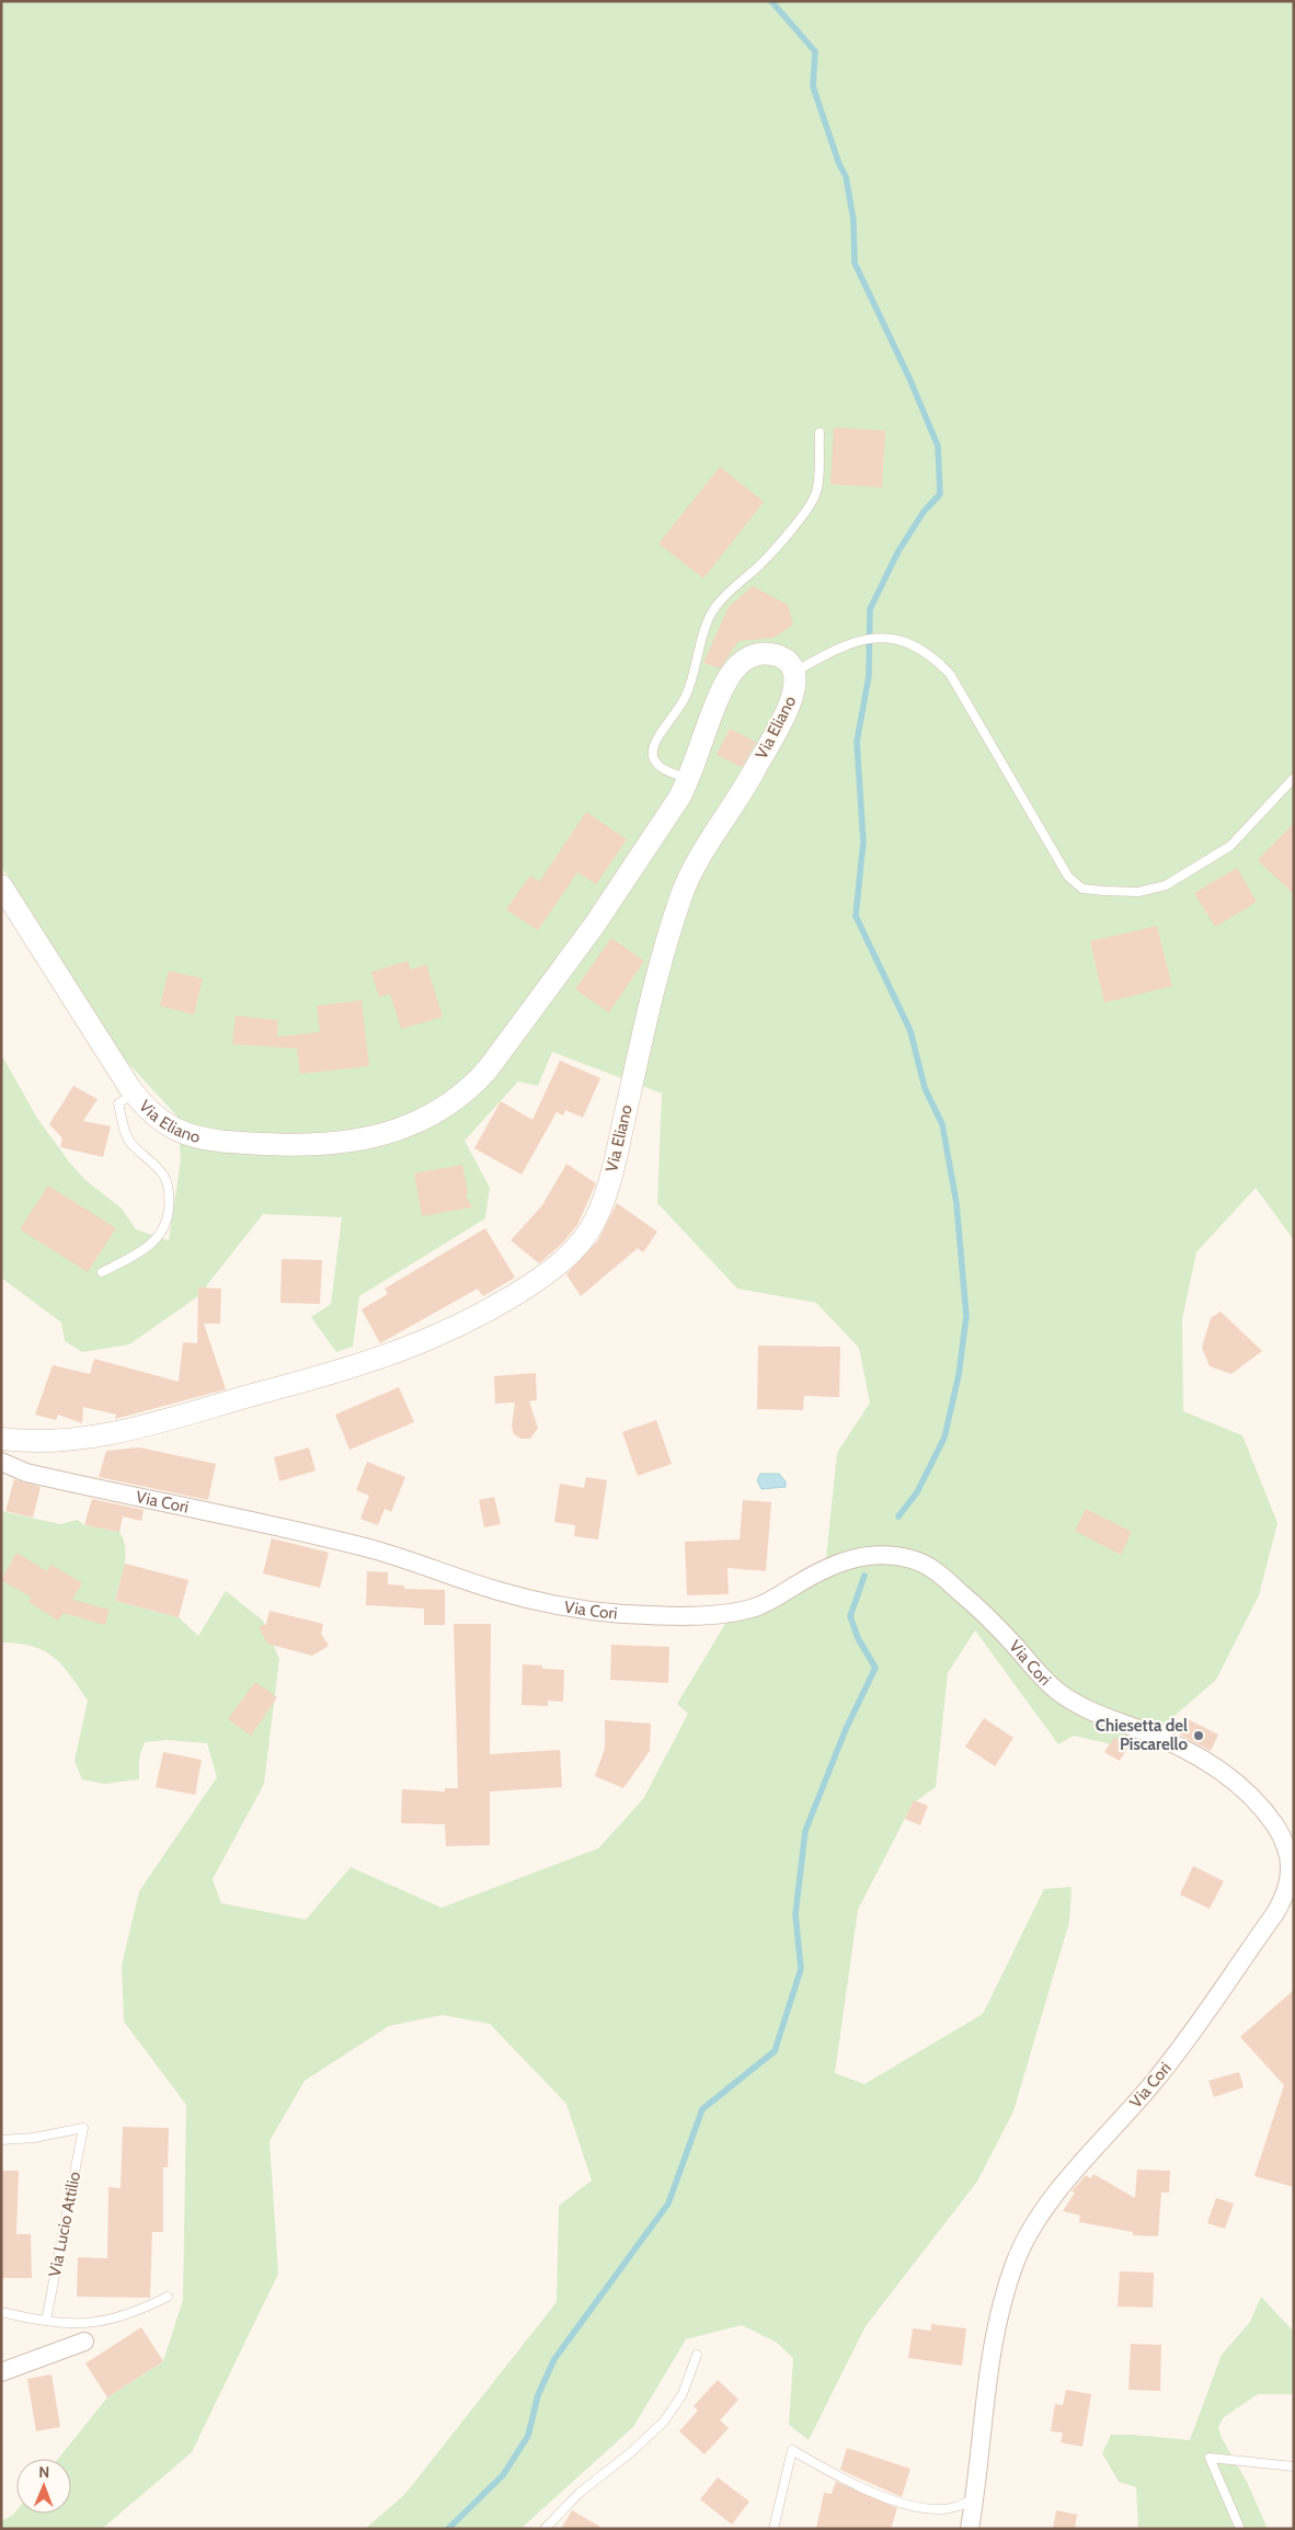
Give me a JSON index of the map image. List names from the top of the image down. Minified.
{"streets":{"street":["Via Eliano","Via Cori"],"lane":["Via Lucio Attilio"]},"places":["Chiesetta del Piscarello"],"north":"top"}
